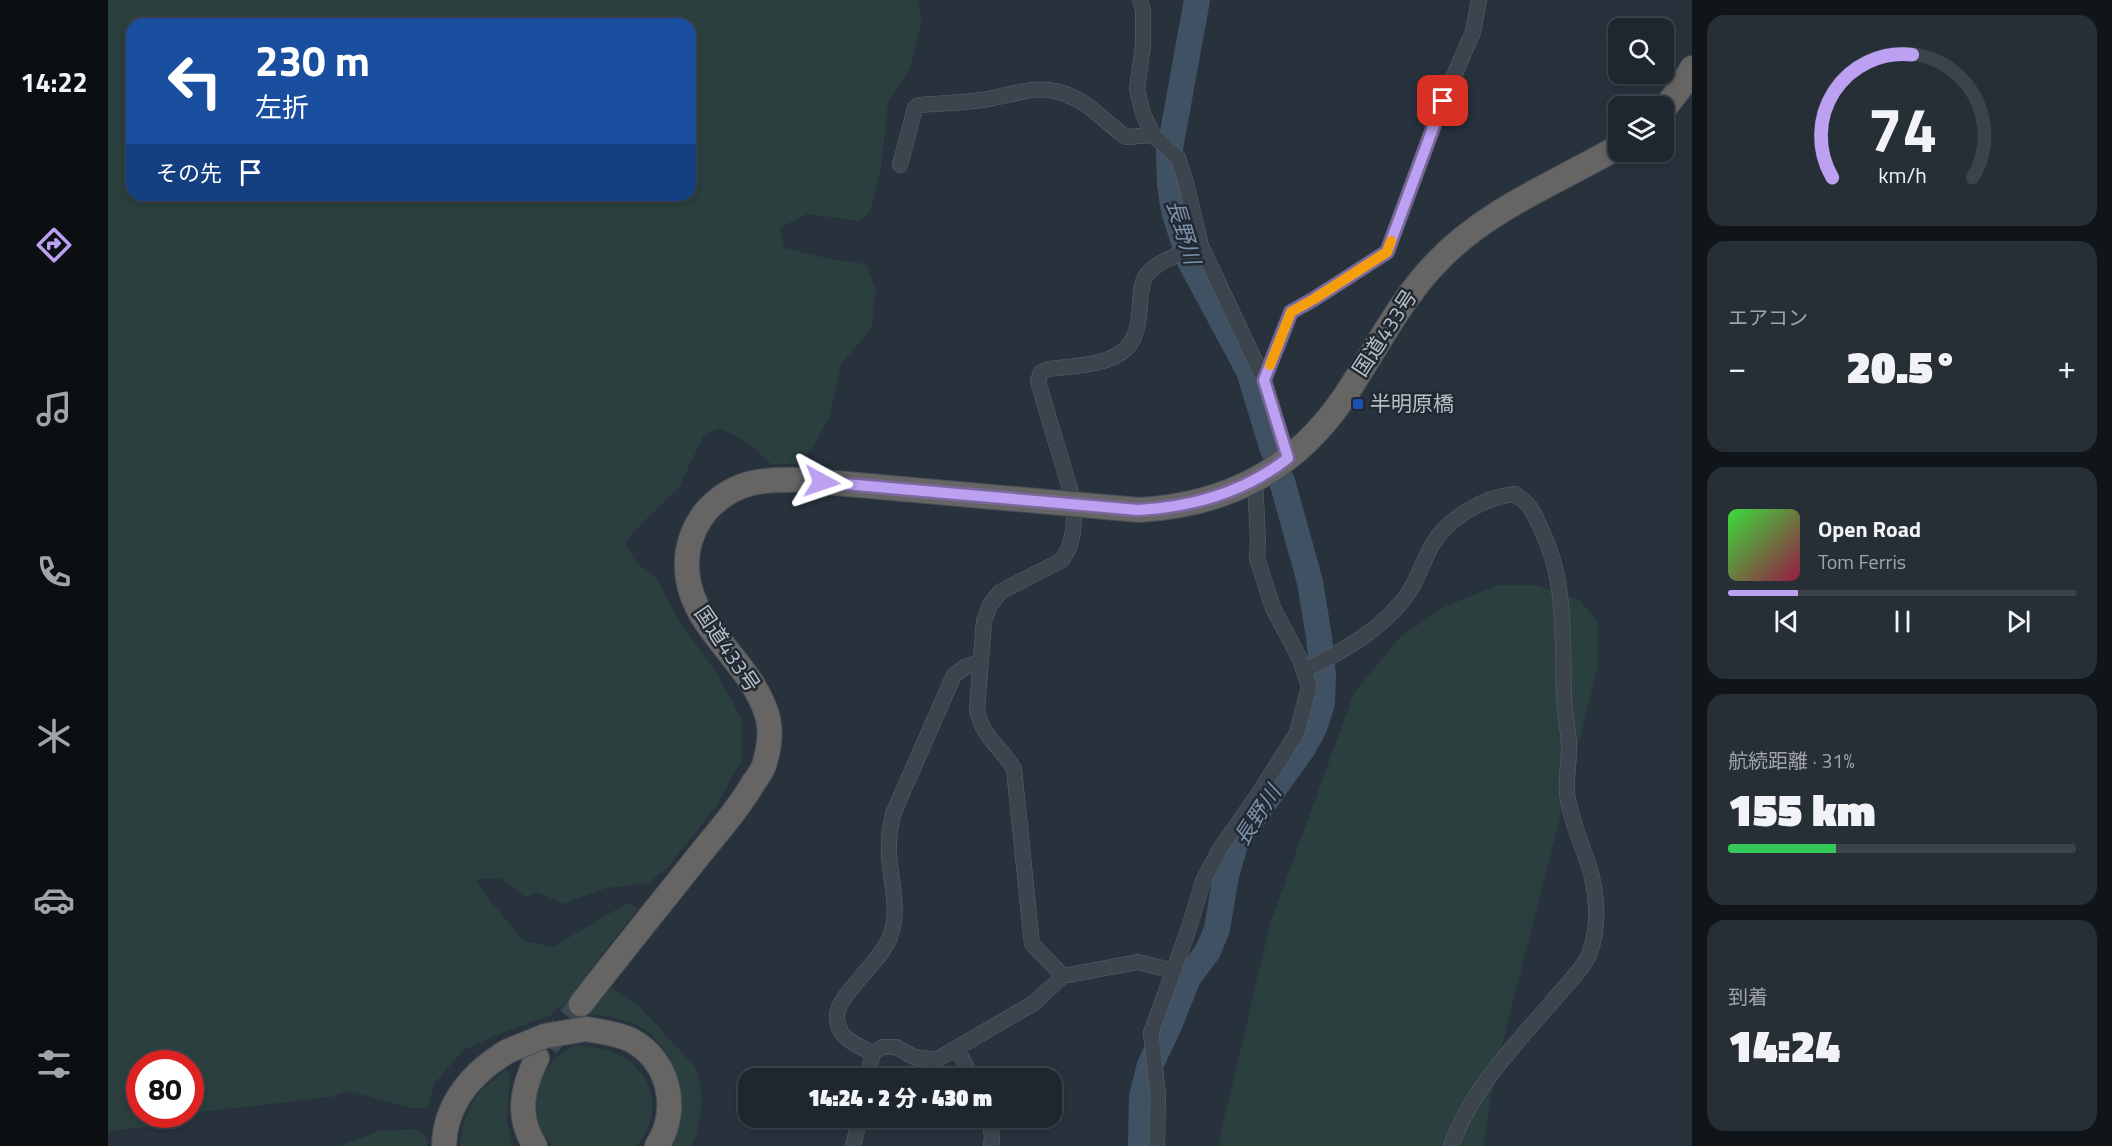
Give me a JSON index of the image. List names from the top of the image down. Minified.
{"streets":{"highway":["国道433号"]},"water":["長野川"],"places":{"transit":["半明原橋"]},"page":{"tabs":"14:22","turn":["230 m","左折"],"then":"その先","tile":["エアコン",["航続距離 · 31%","155 km"],["到着","14:24"]],"heat":["−","20.5°","+"],"song":["Open Road","Tom Ferris"],"limit":"80","trip":"14:24 · 2 分 · 430 m","gauge":["74","km/h"]}}
